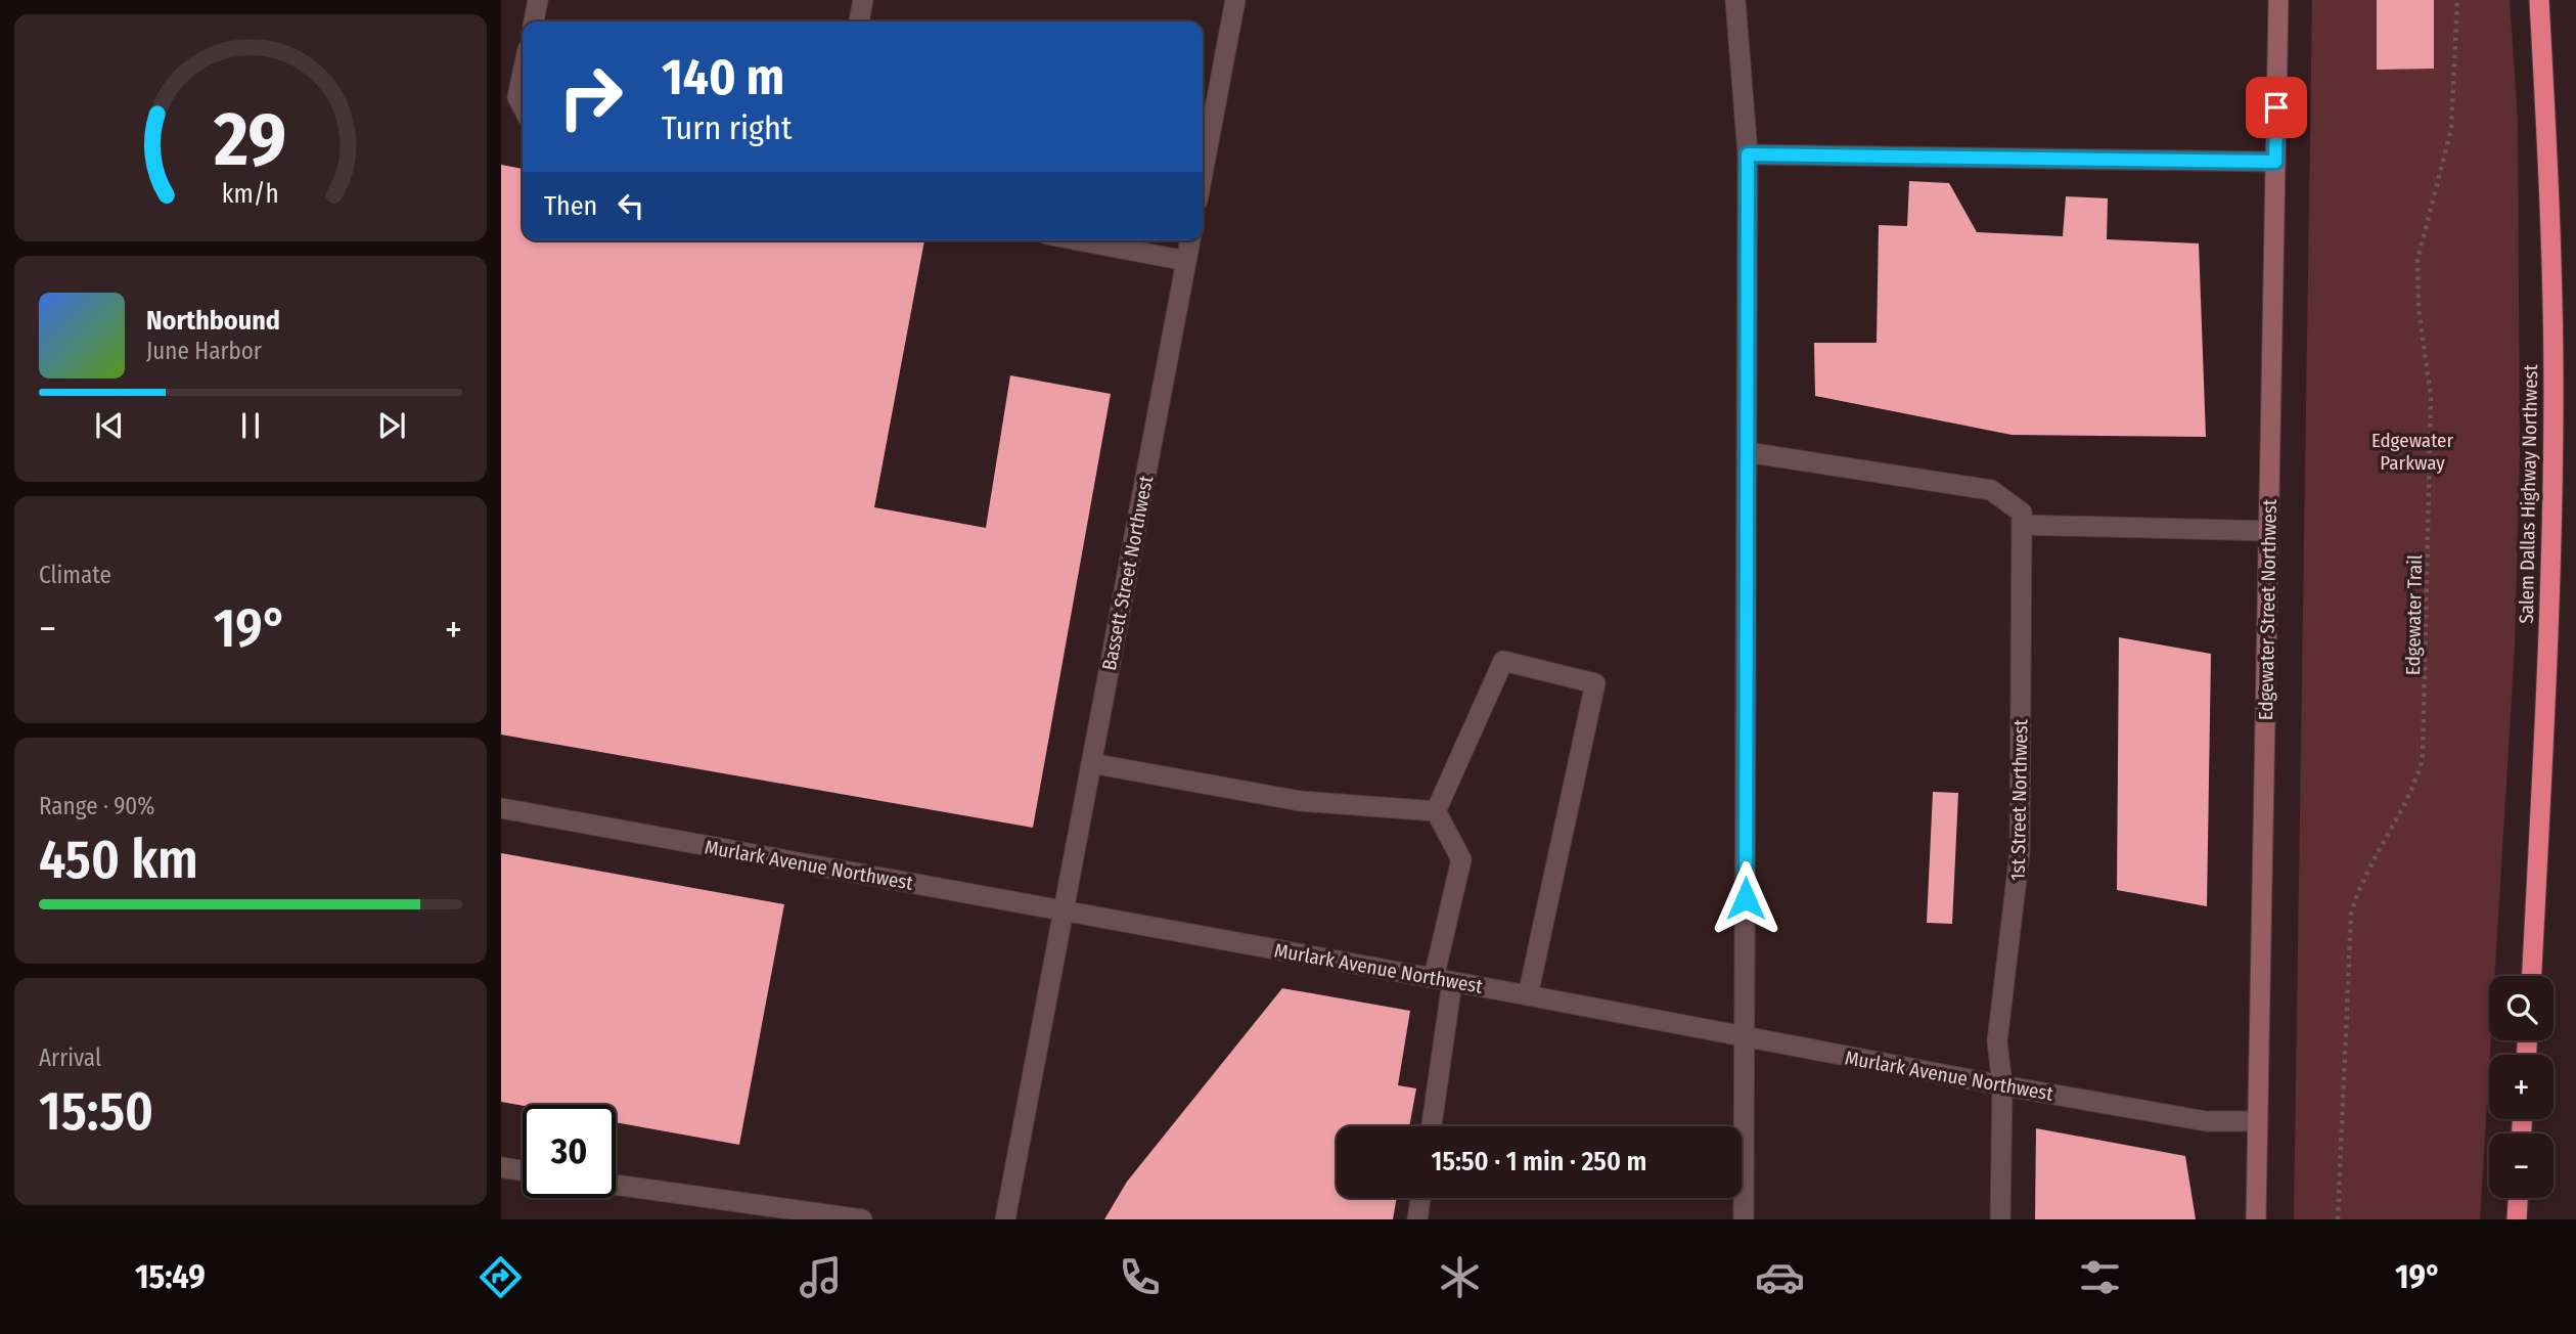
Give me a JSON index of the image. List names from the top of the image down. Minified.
{"streets":{"highway":["Salem Dallas Highway Northwest"],"main road":["Edgewater Street Northwest"],"street":["Bassett Street Northwest","1st Street Northwest","Murlark Avenue Northwest"],"path":["Edgewater Trail"]},"crossings":[["Bassett Street Northwest","Murlark Avenue Northwest"],["Edgewater Street Northwest","Murlark Avenue Northwest"],["1st Street Northwest","Murlark Avenue Northwest"]],"parks":["Edgewater Parkway"],"page":{"turn":["140 m","Turn right"],"then":"Then","song":["Northbound","June Harbor"],"tile":["Climate",["Range · 90%","450 km"],["Arrival","15:50"]],"heat":["−","19°","+"],"map_buttons":["+","−"],"limit":"30","trip":"15:50 · 1 min · 250 m","tabs":["15:49","19°"],"gauge":["29","km/h"]}}
